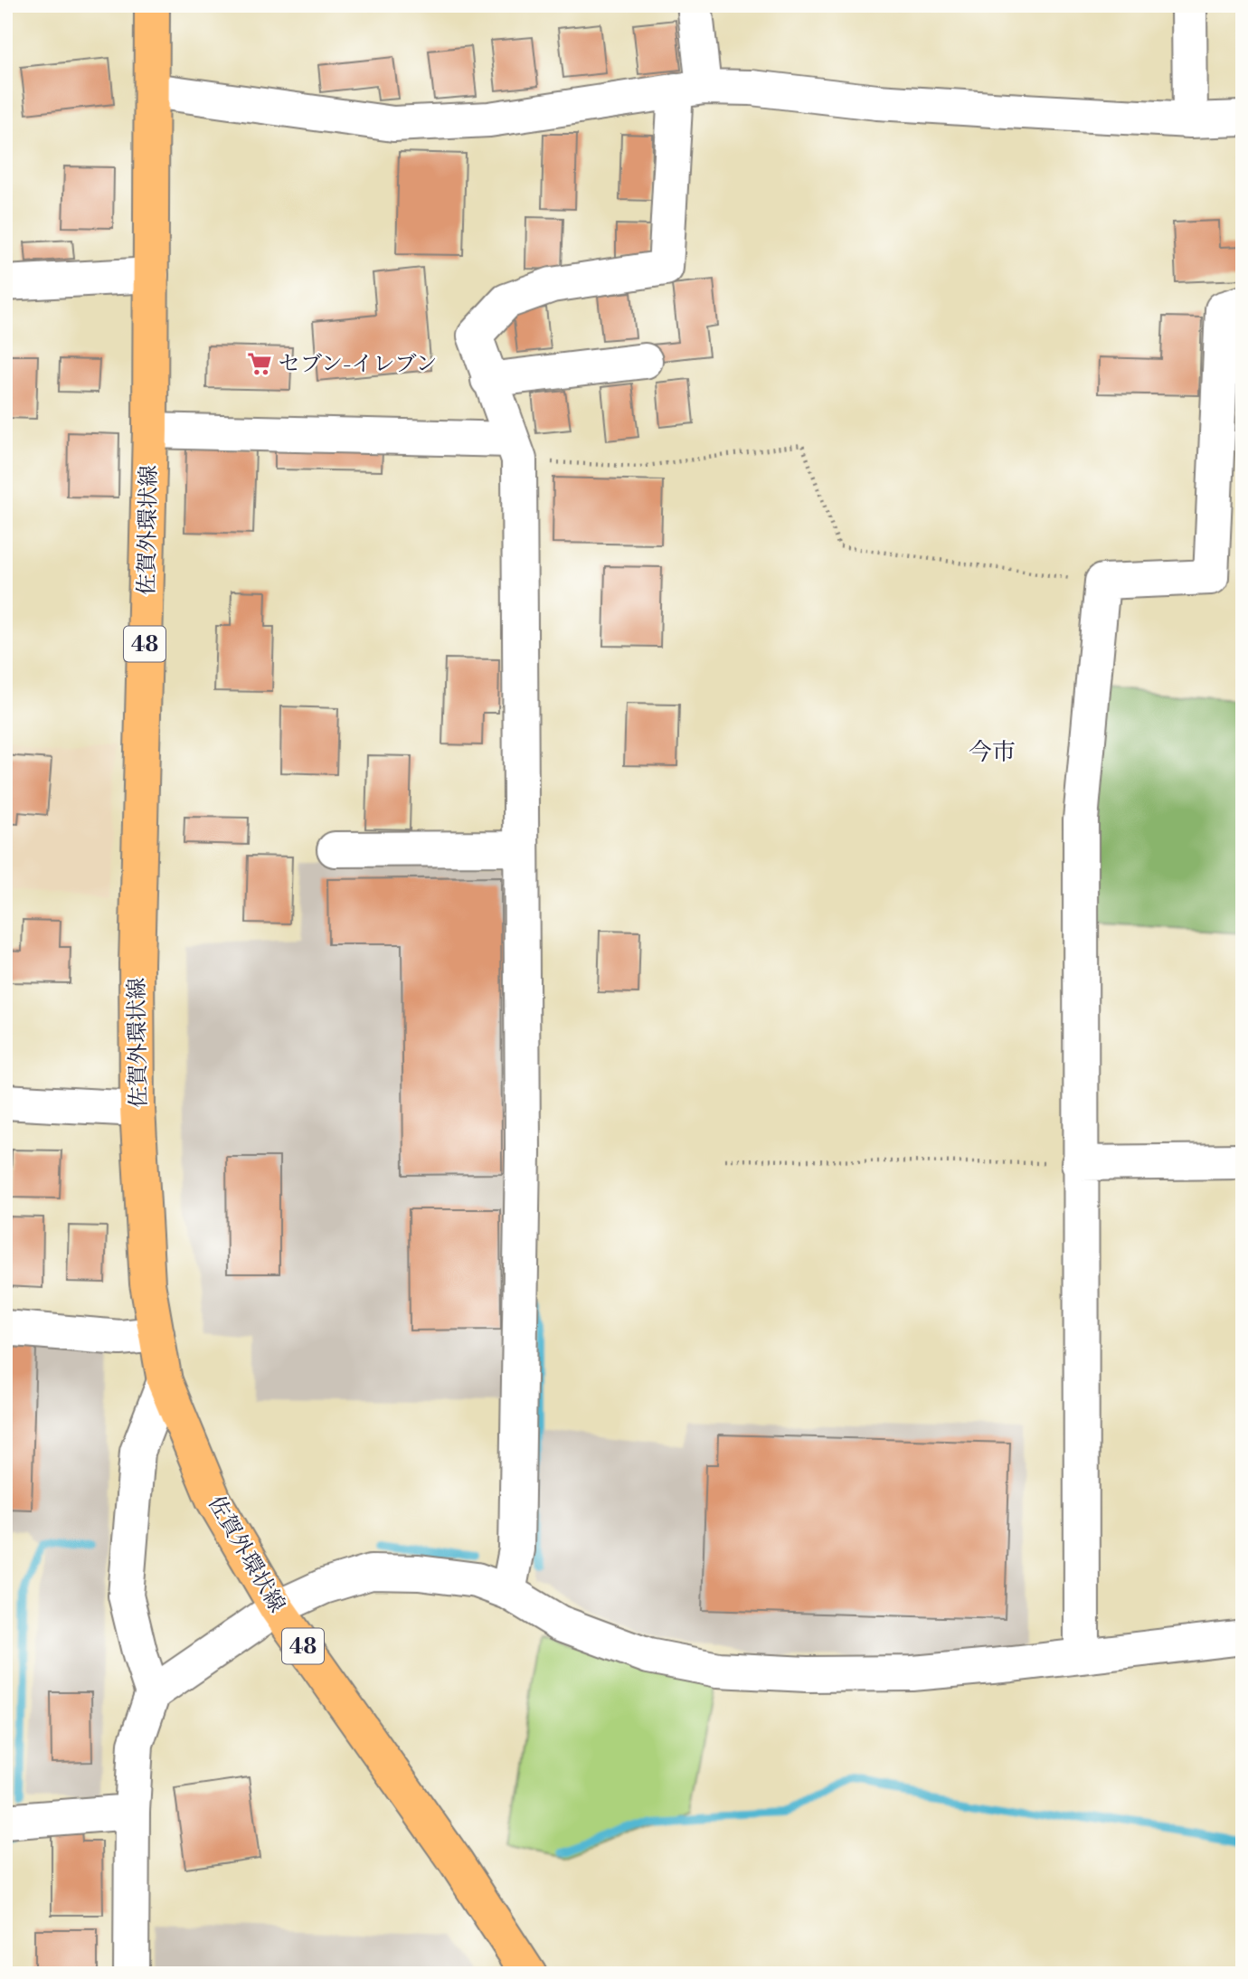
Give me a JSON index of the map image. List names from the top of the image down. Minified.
{"streets":{"main road":["佐賀外環状線","48"]},"districts":["今市"],"places":{"supermarket":["セブン-イレブン"]}}
